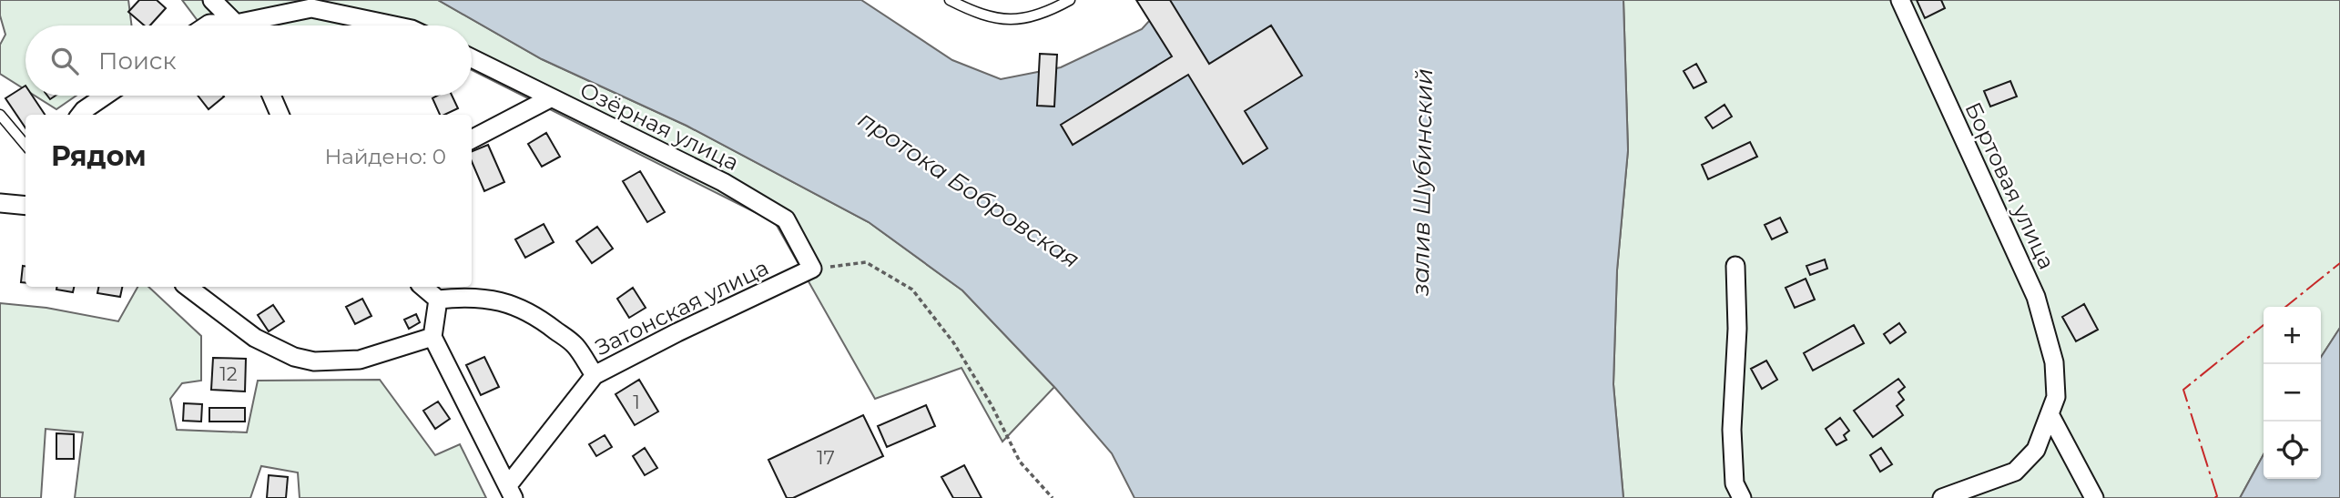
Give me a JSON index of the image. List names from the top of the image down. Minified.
{"streets":{"street":["Озёрная улица","Бортовая улица","Затонская улица"]},"crossings":[["Озёрная улица","Затонская улица"]],"water":["залив Шубинский","протока Бобровская"],"house_numbers":["12","1","17"],"page":{"search":"Поиск","heading":["Рядом","Найдено: 0"],"map_buttons":["+","−"]}}
